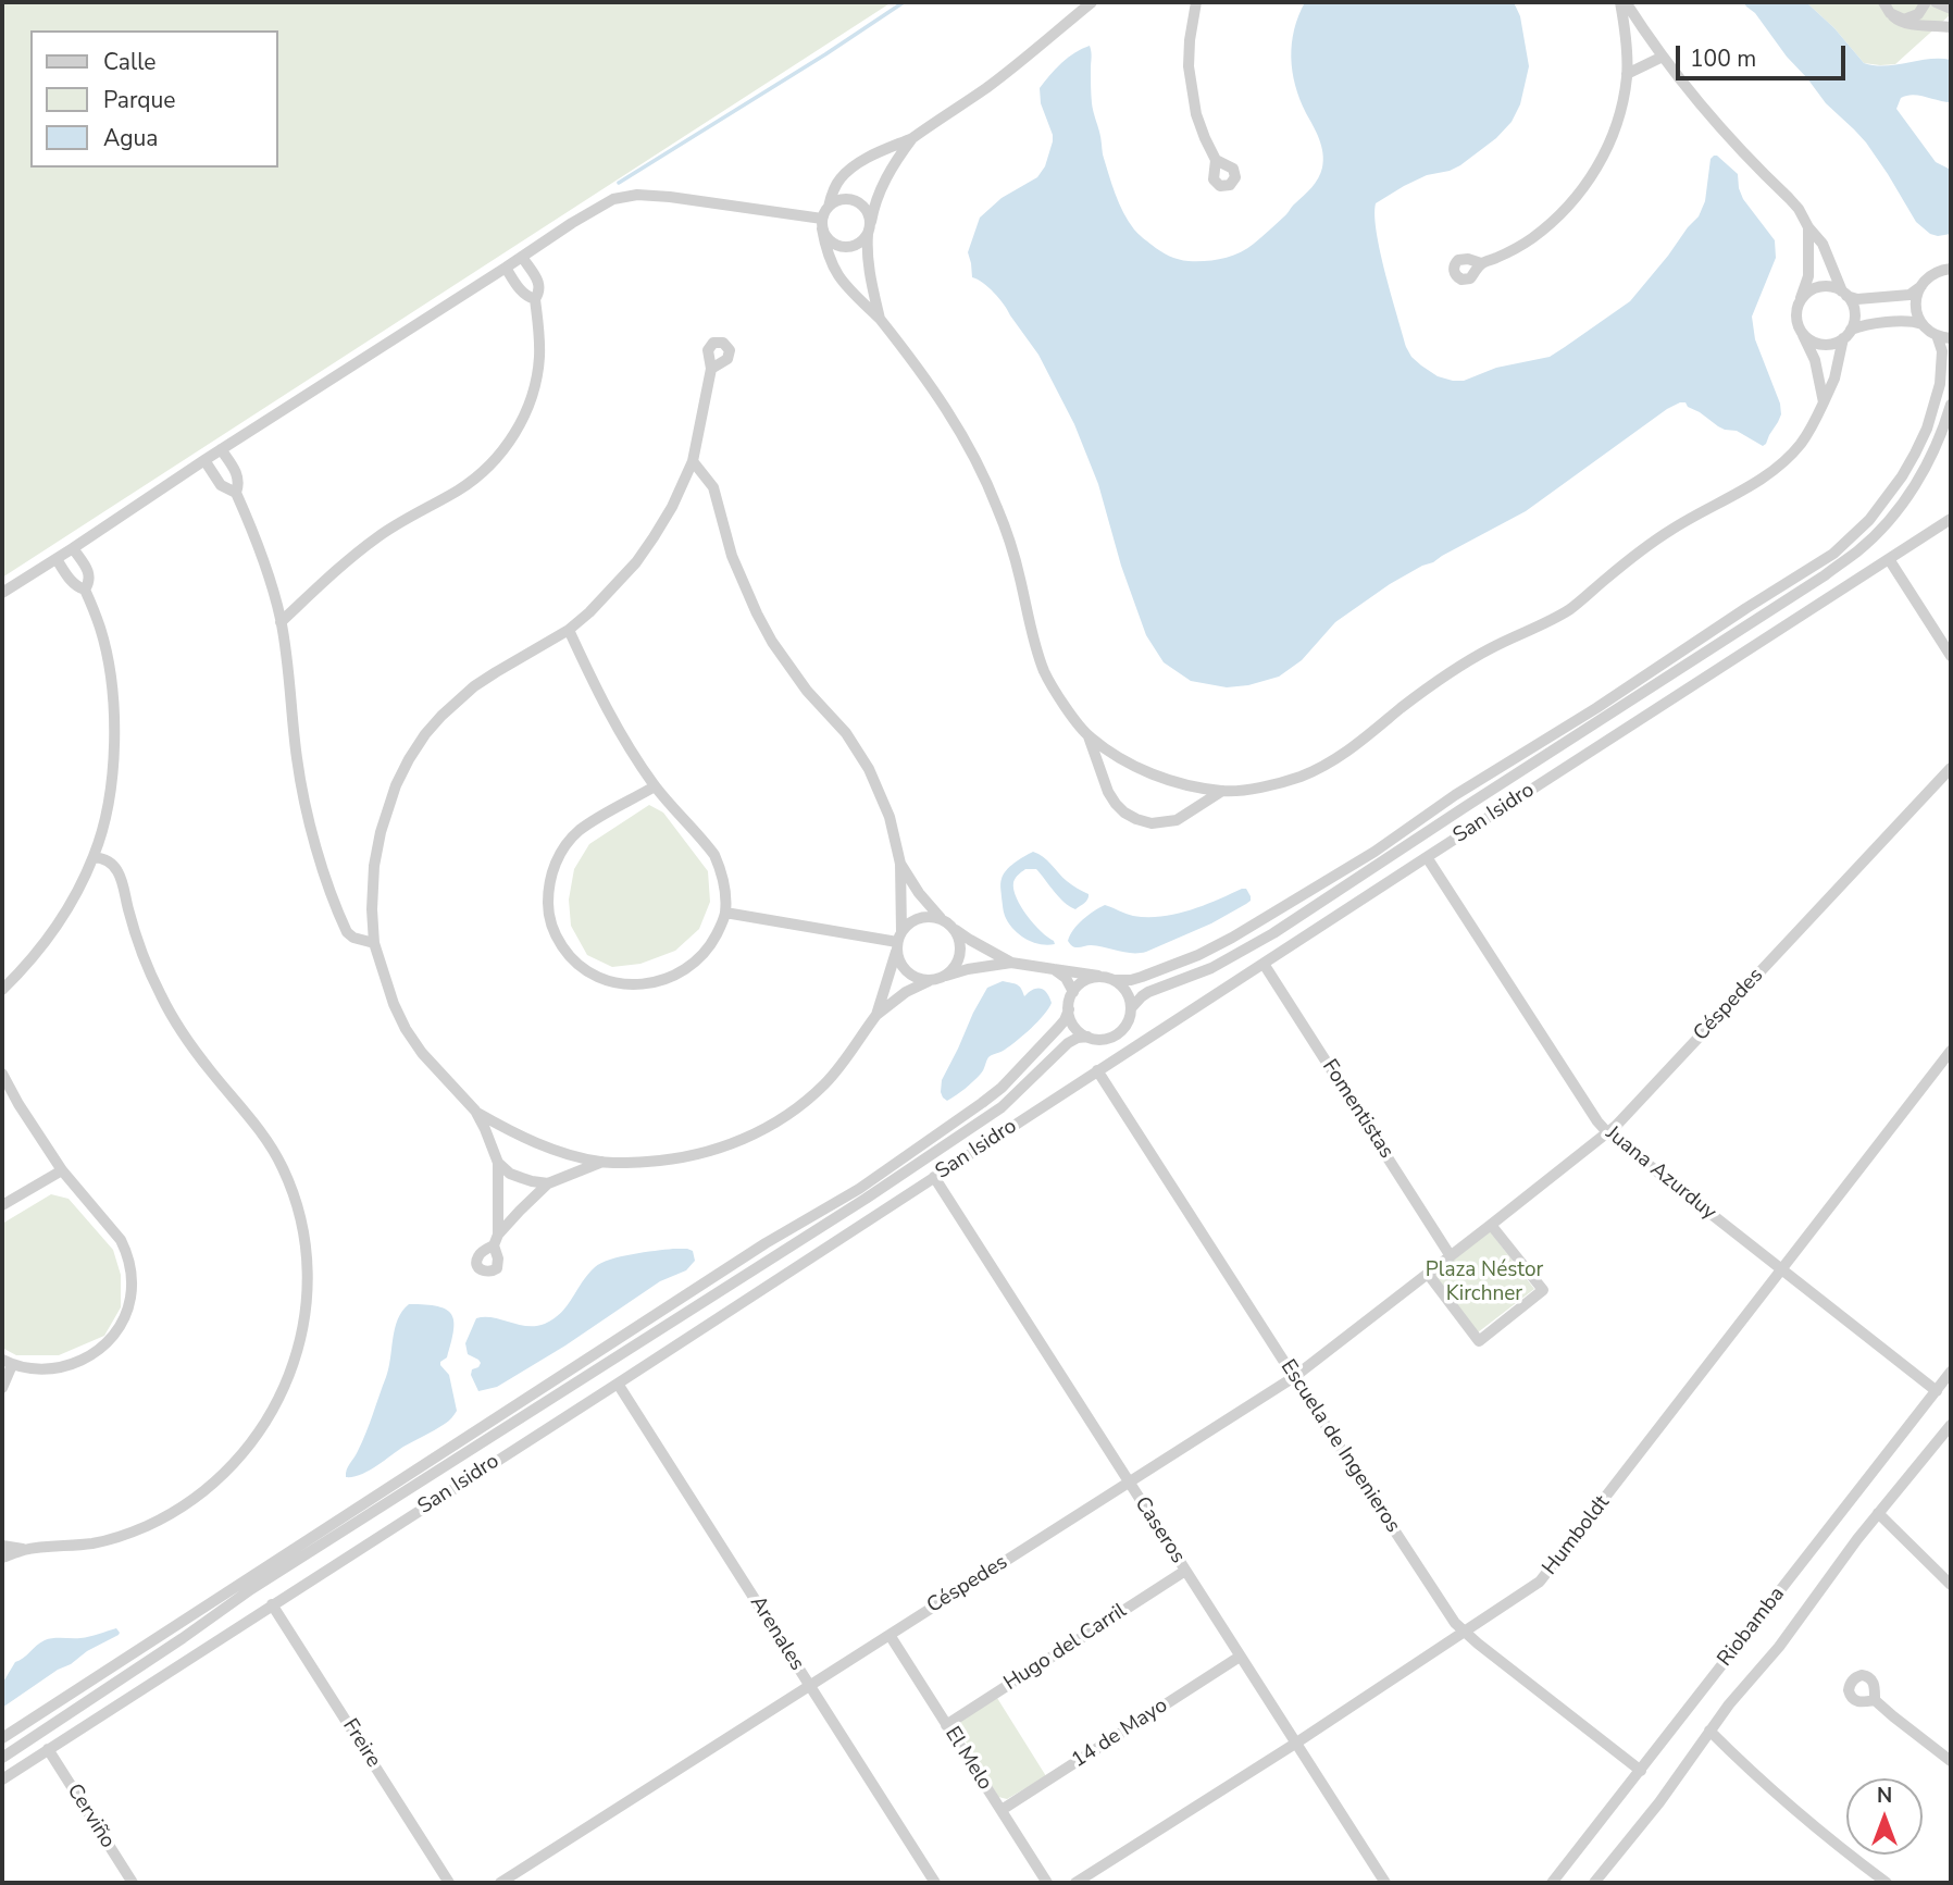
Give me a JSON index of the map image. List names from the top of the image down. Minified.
{"streets":{"street":["San Isidro","Céspedes","Fomentistas","Juana Azurduy","Escuela de Ingenieros","Caseros","Humboldt","Riobamba","Arenales","Hugo del Carril","14 de Mayo","Freire","El Melo","Cerviño"]},"crossings":[["San Isidro","Fomentistas"],["San Isidro","Juana Azurduy"],["San Isidro","Escuela de Ingenieros"],["San Isidro","Caseros"],["San Isidro","Arenales"],["San Isidro","Freire"],["San Isidro","Cerviño"],["Céspedes","Fomentistas"],["Céspedes","Juana Azurduy"],["Céspedes","Escuela de Ingenieros"],["Céspedes","Caseros"],["Céspedes","Arenales"],["Céspedes","El Melo"],["Juana Azurduy","Humboldt"],["Juana Azurduy","Riobamba"],["Escuela de Ingenieros","Humboldt"],["Escuela de Ingenieros","Riobamba"],["Caseros","Humboldt"],["Caseros","Hugo del Carril"],["Caseros","14 de Mayo"],["Hugo del Carril","El Melo"],["14 de Mayo","El Melo"]],"parks":["Plaza Néstor Kirchner"],"legend":["Calle","Parque","Agua"],"scale_bar":"100 m","north":"top"}
